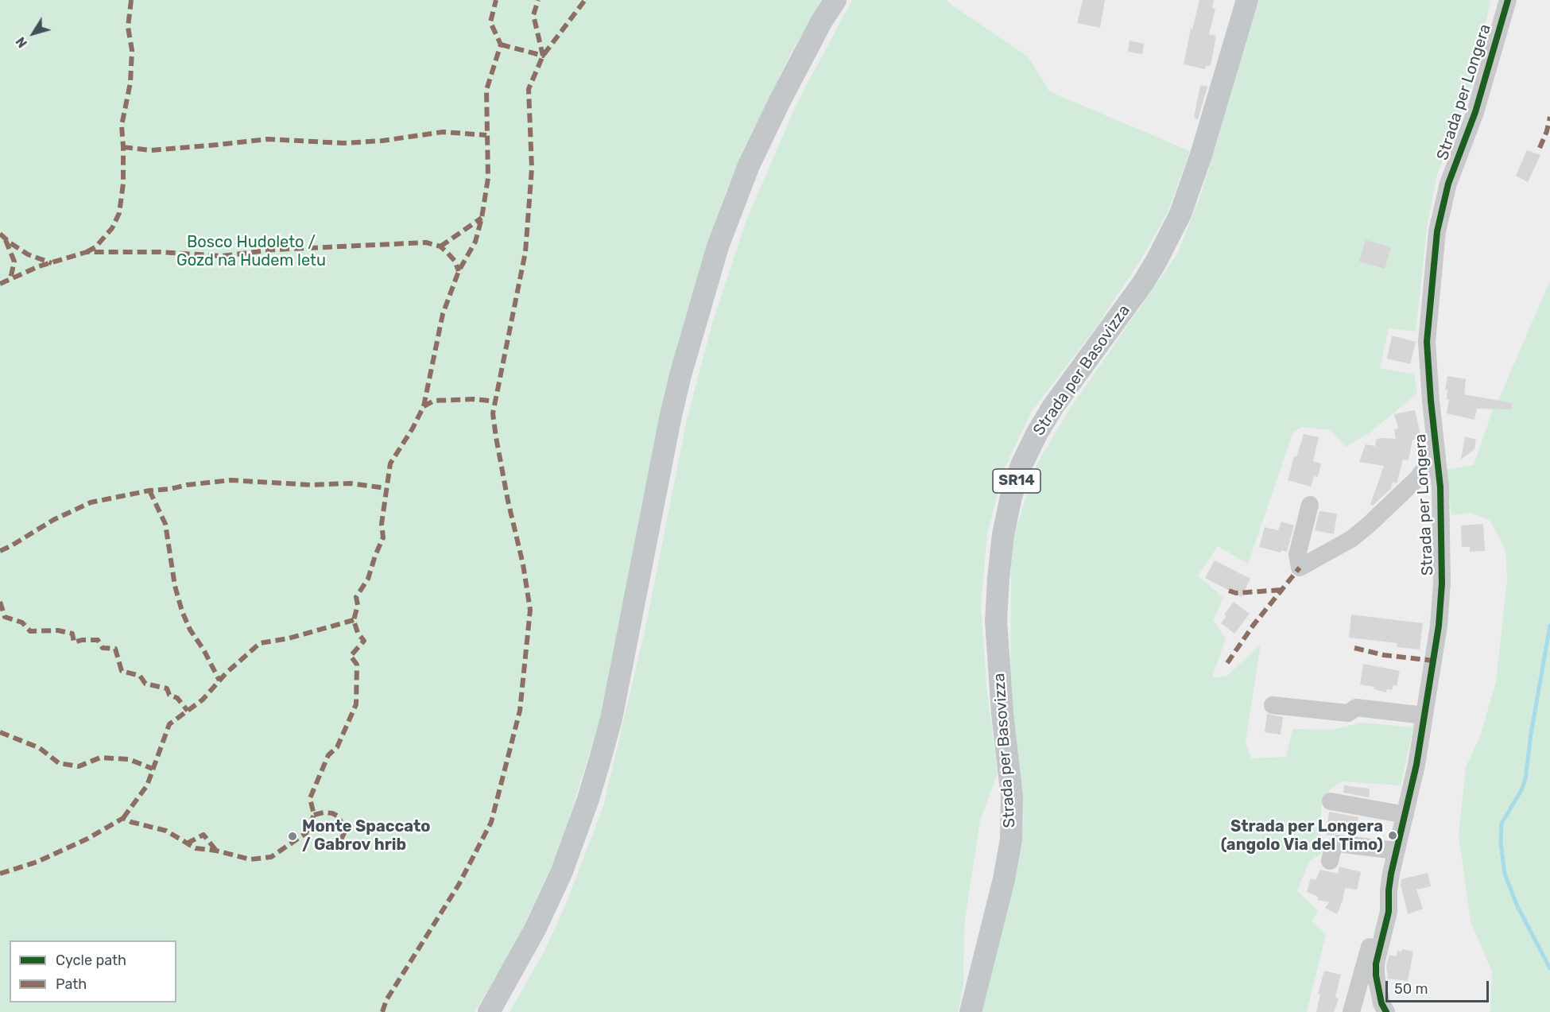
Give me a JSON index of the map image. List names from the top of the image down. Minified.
{"streets":{"main road":["Strada per Basovizza","SR14"],"street":["Strada per Longera"]},"parks":["Bosco Hudoleto / Gozd na Hudem letu"],"places":["Strada per Longera (angolo Via del Timo)","Monte Spaccato / Gabrov hrib"],"legend":["Cycle path","Path"],"scale_bar":"50 m","north":"bottom left"}
